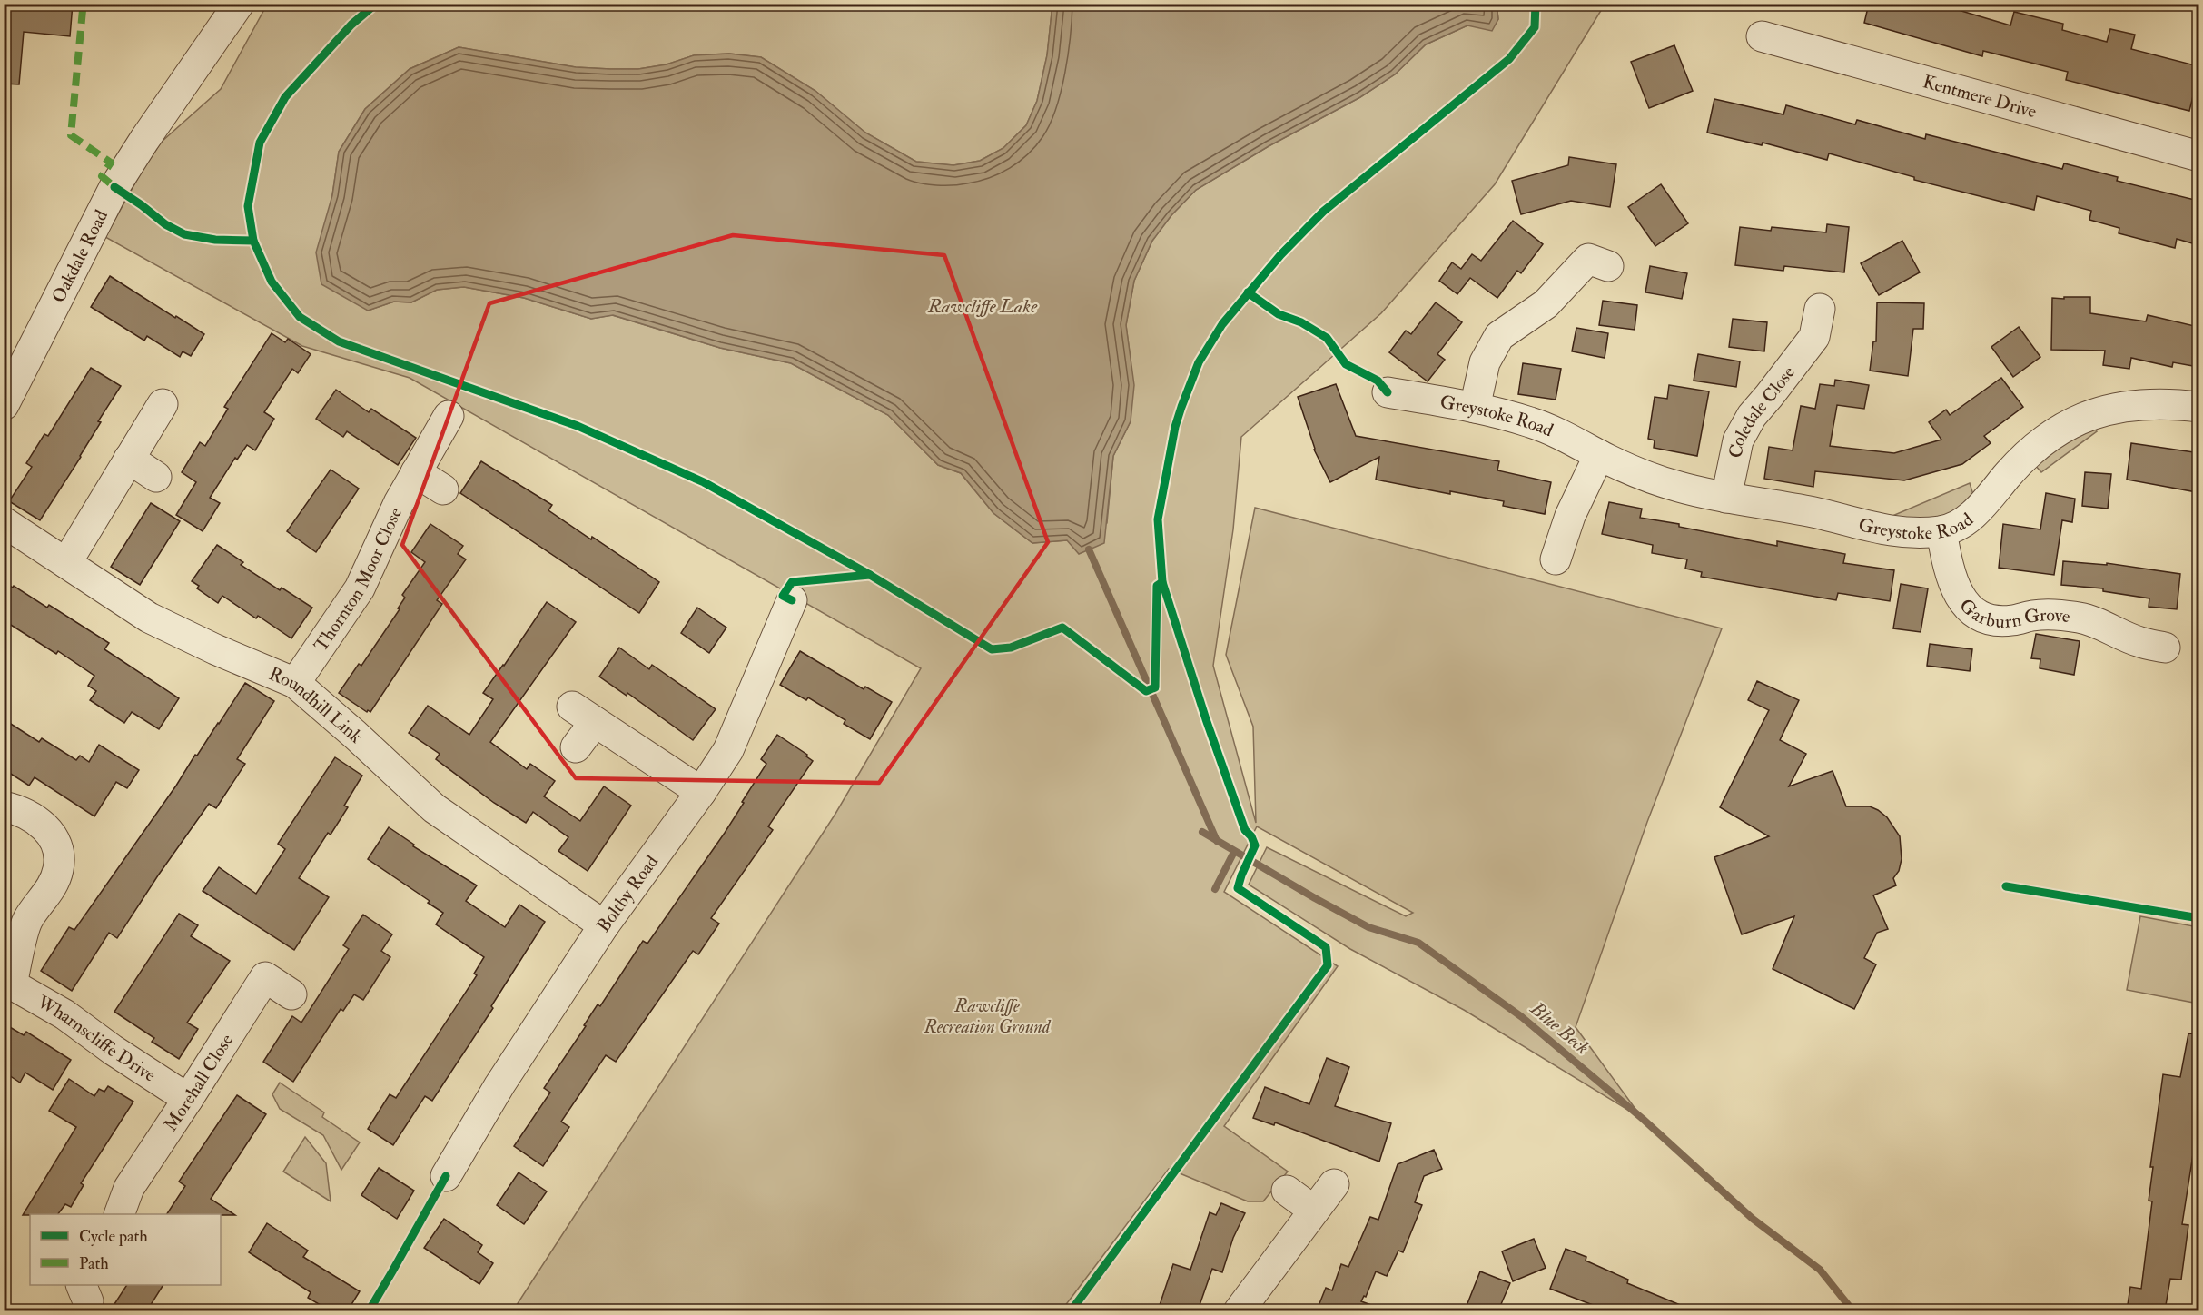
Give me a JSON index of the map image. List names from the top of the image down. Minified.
{"streets":{"street":["Kentmere Drive","Oakdale Road","Coledale Close","Greystoke Road","Thornton Moor Close","Garburn Grove","Roundhill Link","Boltby Road","Wharnscliffe Drive","Morehall Close"]},"crossings":[["Coledale Close","Greystoke Road"],["Greystoke Road","Garburn Grove"],["Thornton Moor Close","Roundhill Link"],["Roundhill Link","Boltby Road"],["Wharnscliffe Drive","Morehall Close"]],"water":["Rawcliffe Lake","Blue Beck"],"parks":["Rawcliffe Recreation Ground"],"legend":["Cycle path","Path"]}
